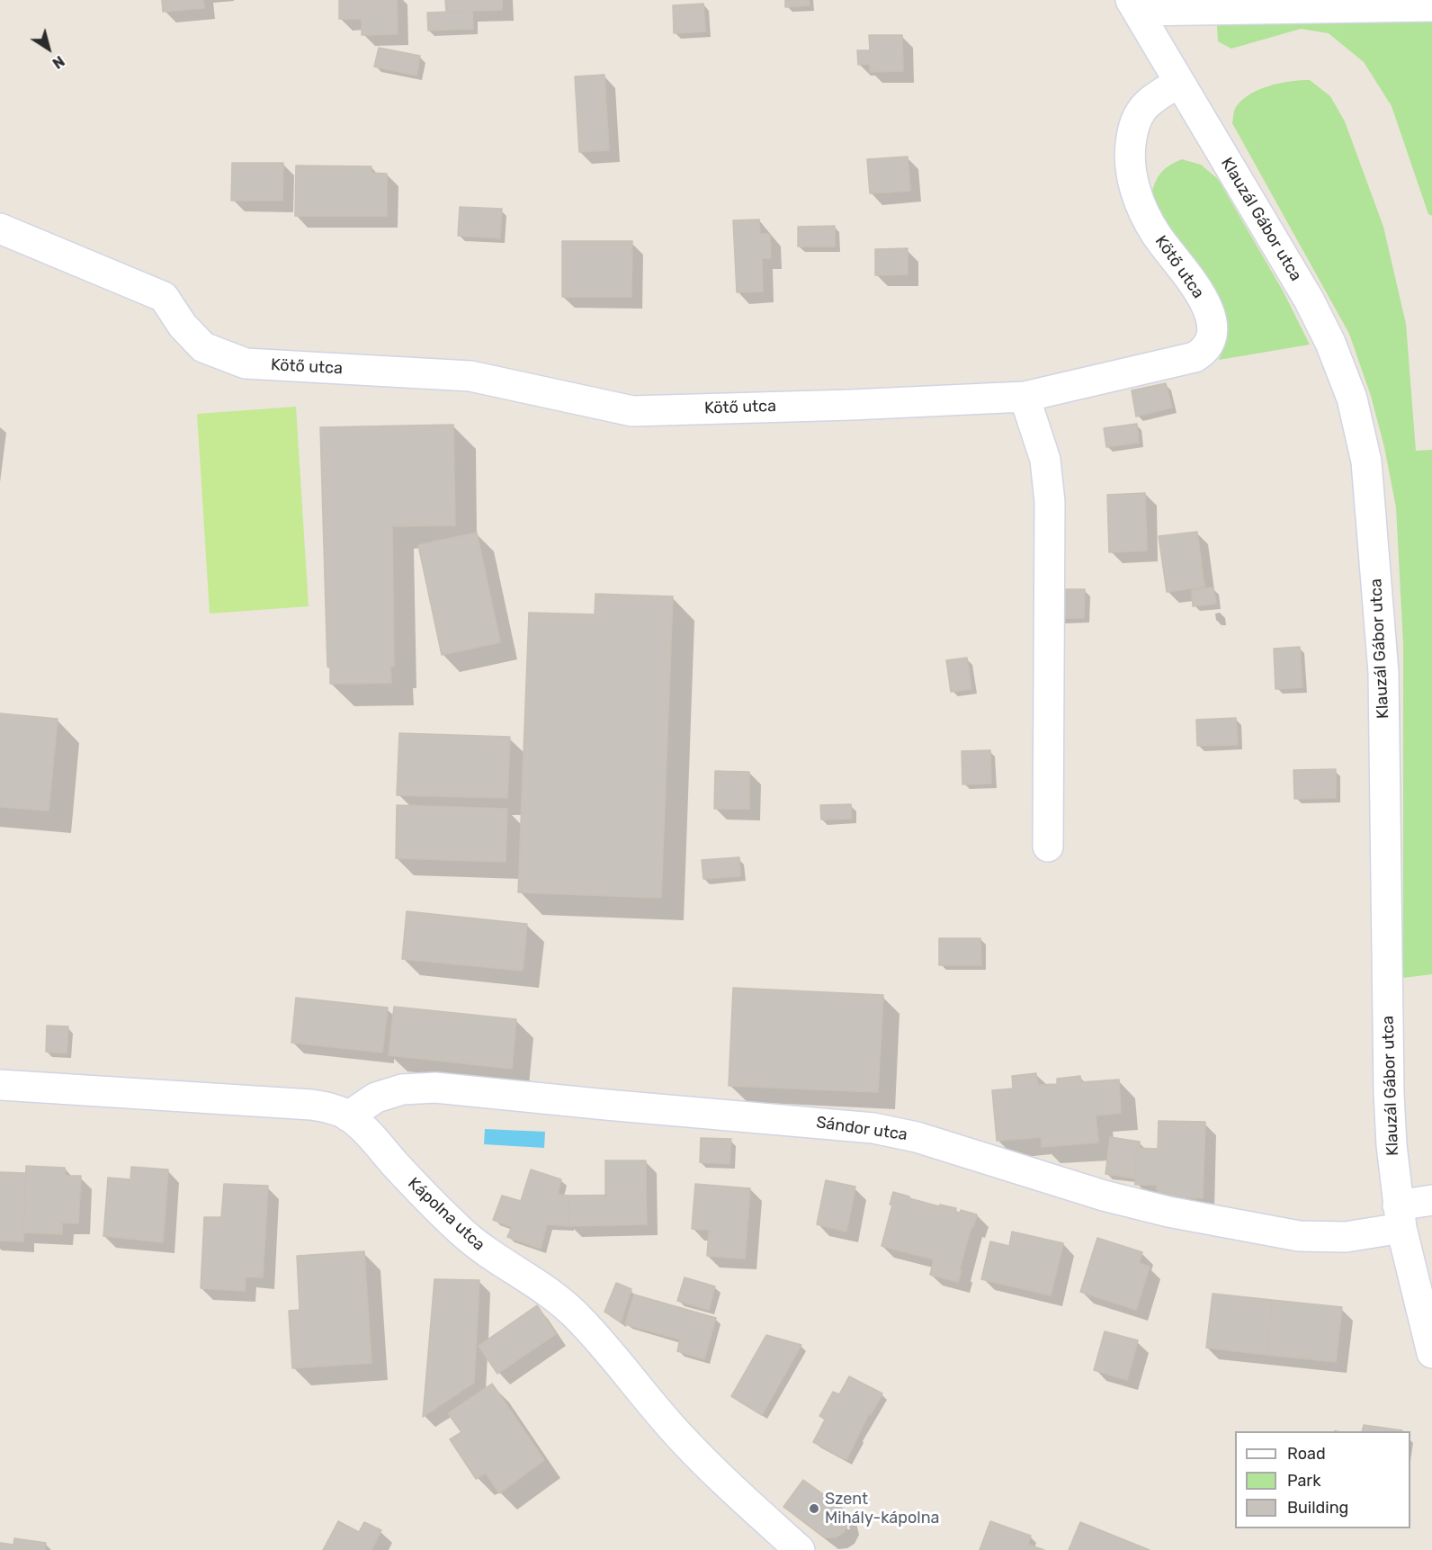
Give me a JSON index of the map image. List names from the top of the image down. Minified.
{"streets":{"street":["Klauzál Gábor utca","Kötő utca","Sándor utca","Kápolna utca"]},"crossings":[["Klauzál Gábor utca","Kötő utca"],["Klauzál Gábor utca","Sándor utca"],["Sándor utca","Kápolna utca"]],"places":["Szent Mihály-kápolna"],"legend":["Road","Park","Building"],"north":"bottom right"}
